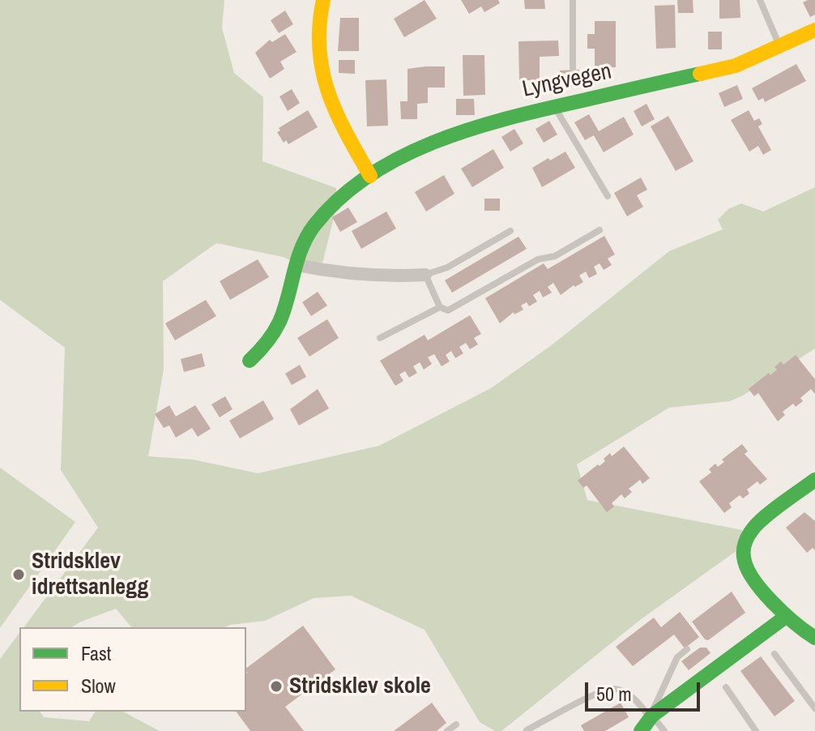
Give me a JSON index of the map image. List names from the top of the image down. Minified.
{"streets":{"street":["Lyngvegen"]},"places":["Stridsklev idrettsanlegg","Stridsklev skole"],"legend":["Fast","Slow"],"scale_bar":"50 m"}
